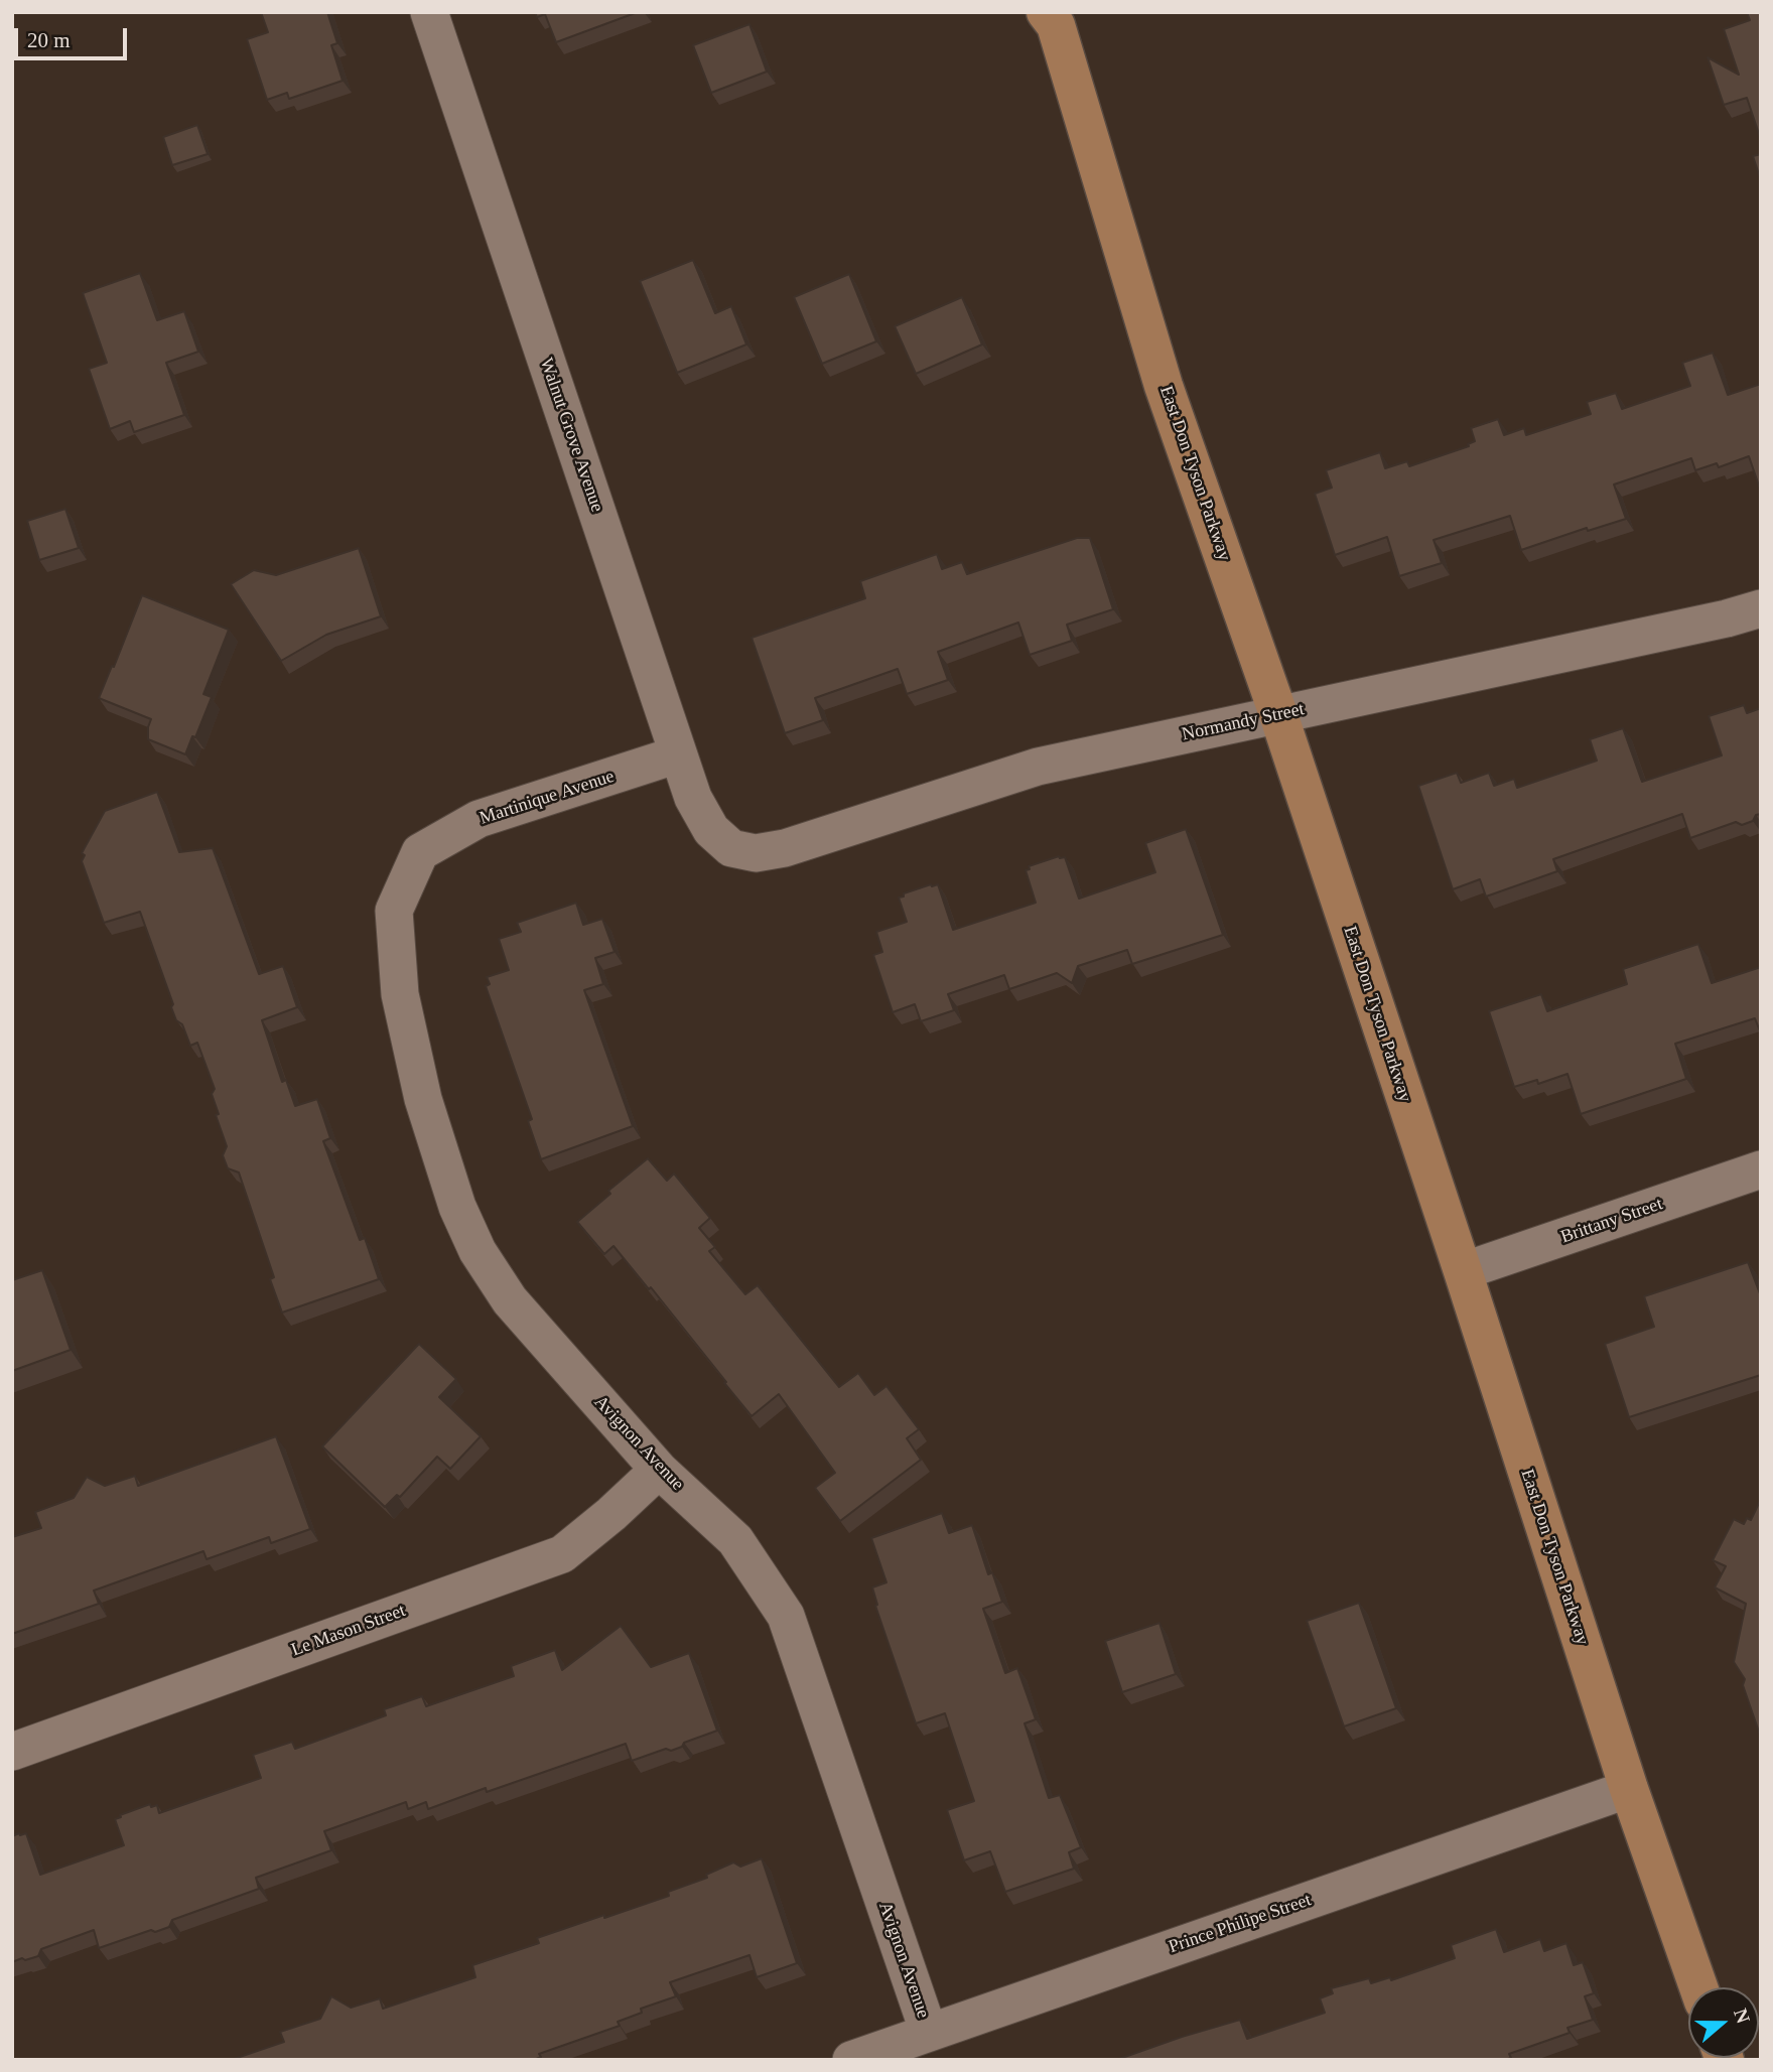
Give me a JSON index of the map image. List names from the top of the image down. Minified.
{"streets":{"main road":["East Don Tyson Parkway"],"street":["Walnut Grove Avenue","Normandy Street","Martinique Avenue","Brittany Street","Avignon Avenue","Le Mason Street","Prince Philipe Street"]},"crossings":[["Walnut Grove Avenue","Normandy Street"],["Walnut Grove Avenue","Martinique Avenue"],["East Don Tyson Parkway","Normandy Street"],["East Don Tyson Parkway","Brittany Street"],["East Don Tyson Parkway","Prince Philipe Street"],["Martinique Avenue","Avignon Avenue"],["Avignon Avenue","Le Mason Street"],["Avignon Avenue","Prince Philipe Street"]],"scale_bar":"20 m","north":"right"}
